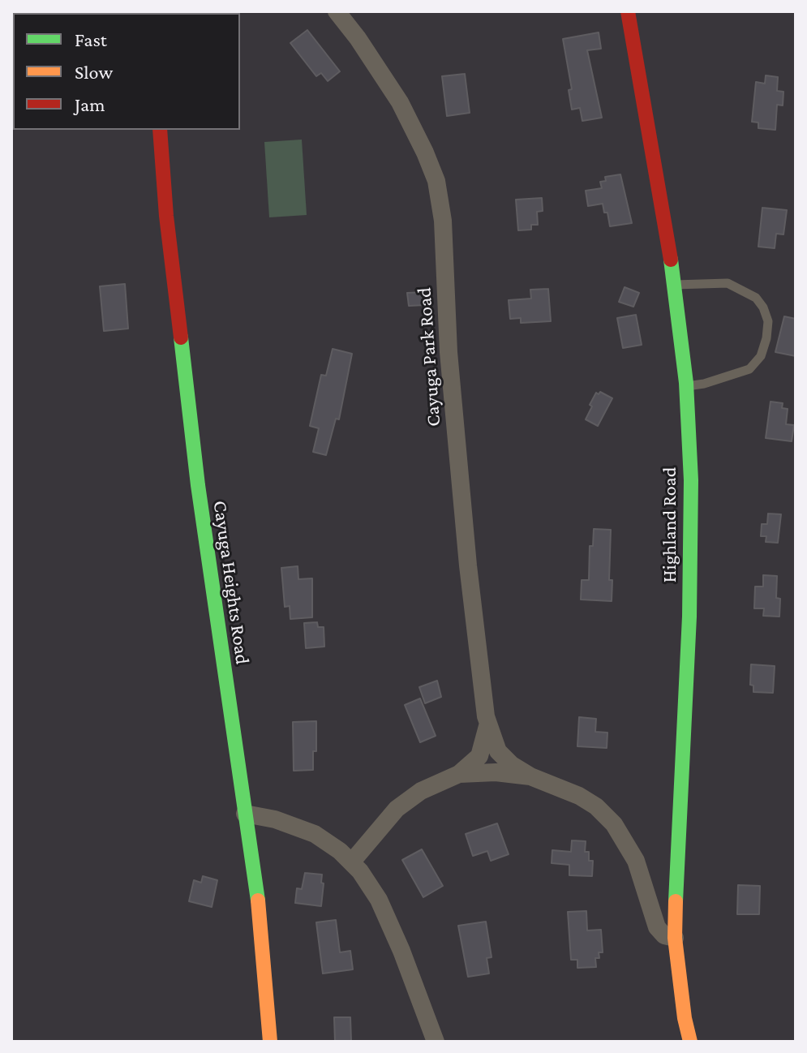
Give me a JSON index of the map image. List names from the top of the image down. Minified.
{"streets":{"street":["Cayuga Park Road","Highland Road","Cayuga Heights Road"]},"legend":["Fast","Slow","Jam"]}
